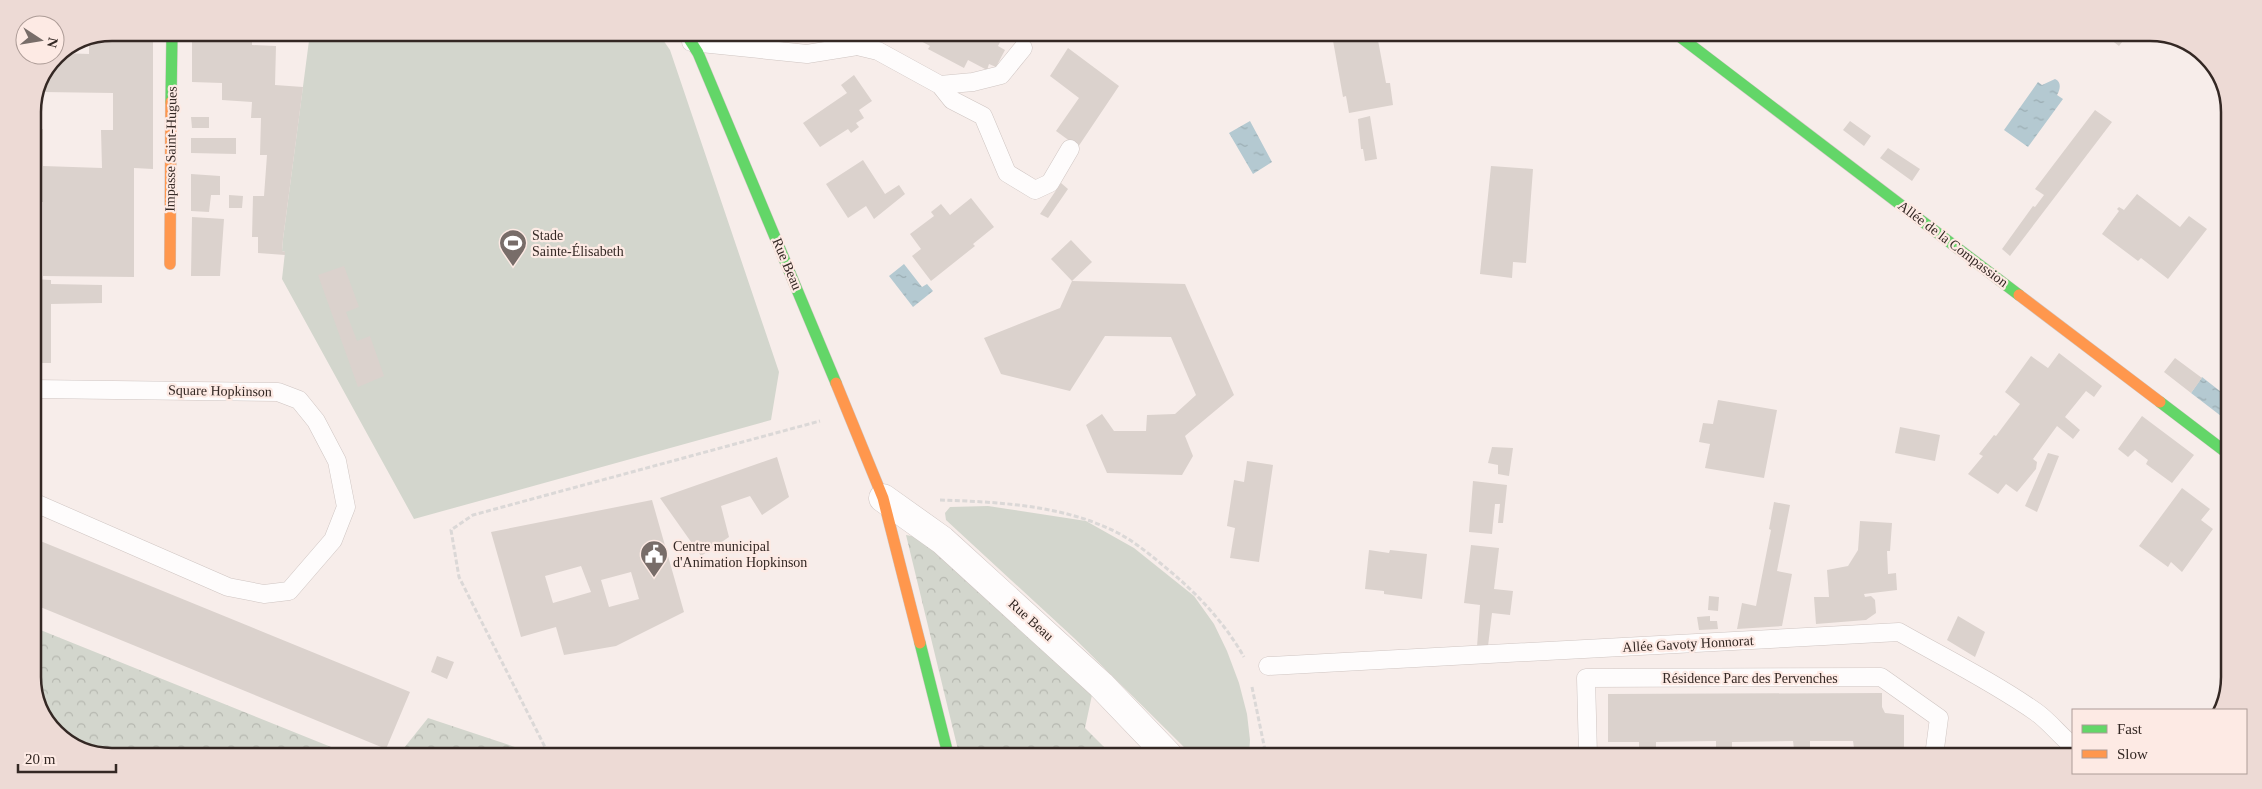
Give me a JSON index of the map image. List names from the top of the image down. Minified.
{"streets":{"street":["Impasse Saint-Hugues","Allée de la Compassion","Rue Beau"],"lane":["Square Hopkinson","Allée Gavoty Honnorat","Résidence Parc des Pervenches"]},"places":{"sports":["Stade Sainte-Élisabeth"],"public building":["Centre municipal d'Animation Hopkinson"]},"legend":["Fast","Slow"],"scale_bar":"20 m","north":"right"}
